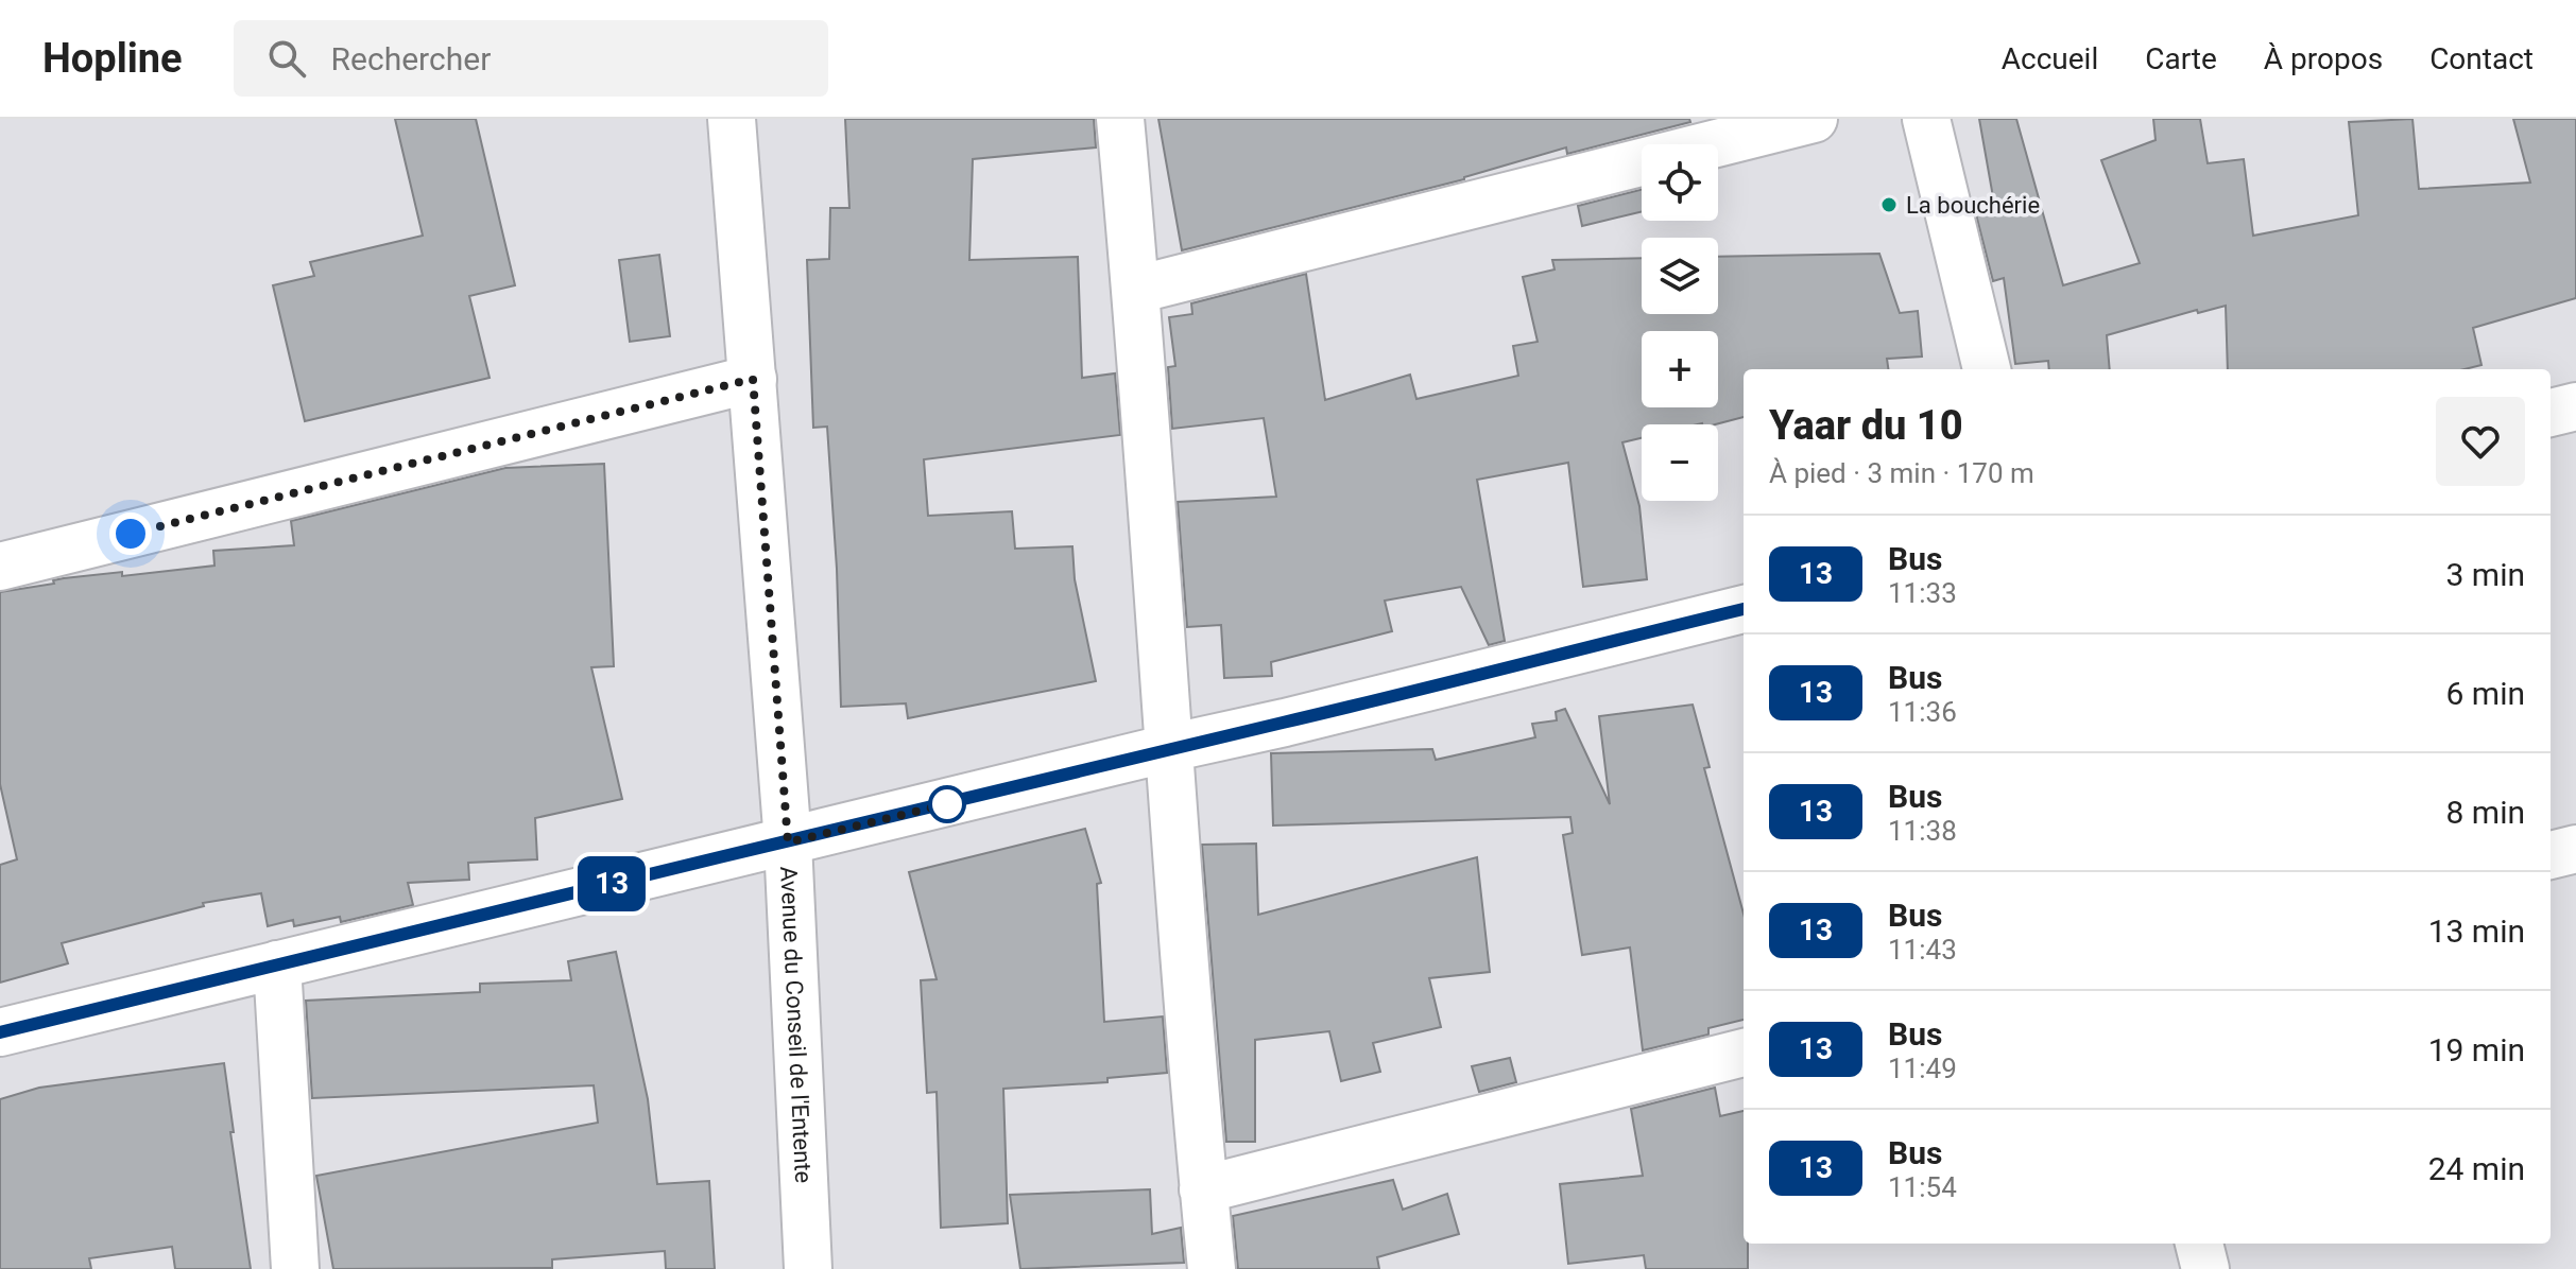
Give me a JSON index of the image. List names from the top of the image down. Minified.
{"streets":{"street":["Avenue du Conseil de l'Entente"]},"places":["La bouchérie"],"lines":["bus line 13"],"page":{"header":"Hopline","search":"Rechercher","nav":["Accueil","Carte","À propos","Contact"],"on_map":"13","map_buttons":["+","−"],"heading":["Yaar du 10","À pied · 3 min · 170 m"],"list":[{"mark":"13","name":"Bus","note":"11:33","value":"3 min"},{"mark":"13","name":"Bus","note":"11:36","value":"6 min"},{"mark":"13","name":"Bus","note":"11:38","value":"8 min"},{"mark":"13","name":"Bus","note":"11:43","value":"13 min"},{"mark":"13","name":"Bus","note":"11:49","value":"19 min"},{"mark":"13","name":"Bus","note":"11:54","value":"24 min"}]}}
